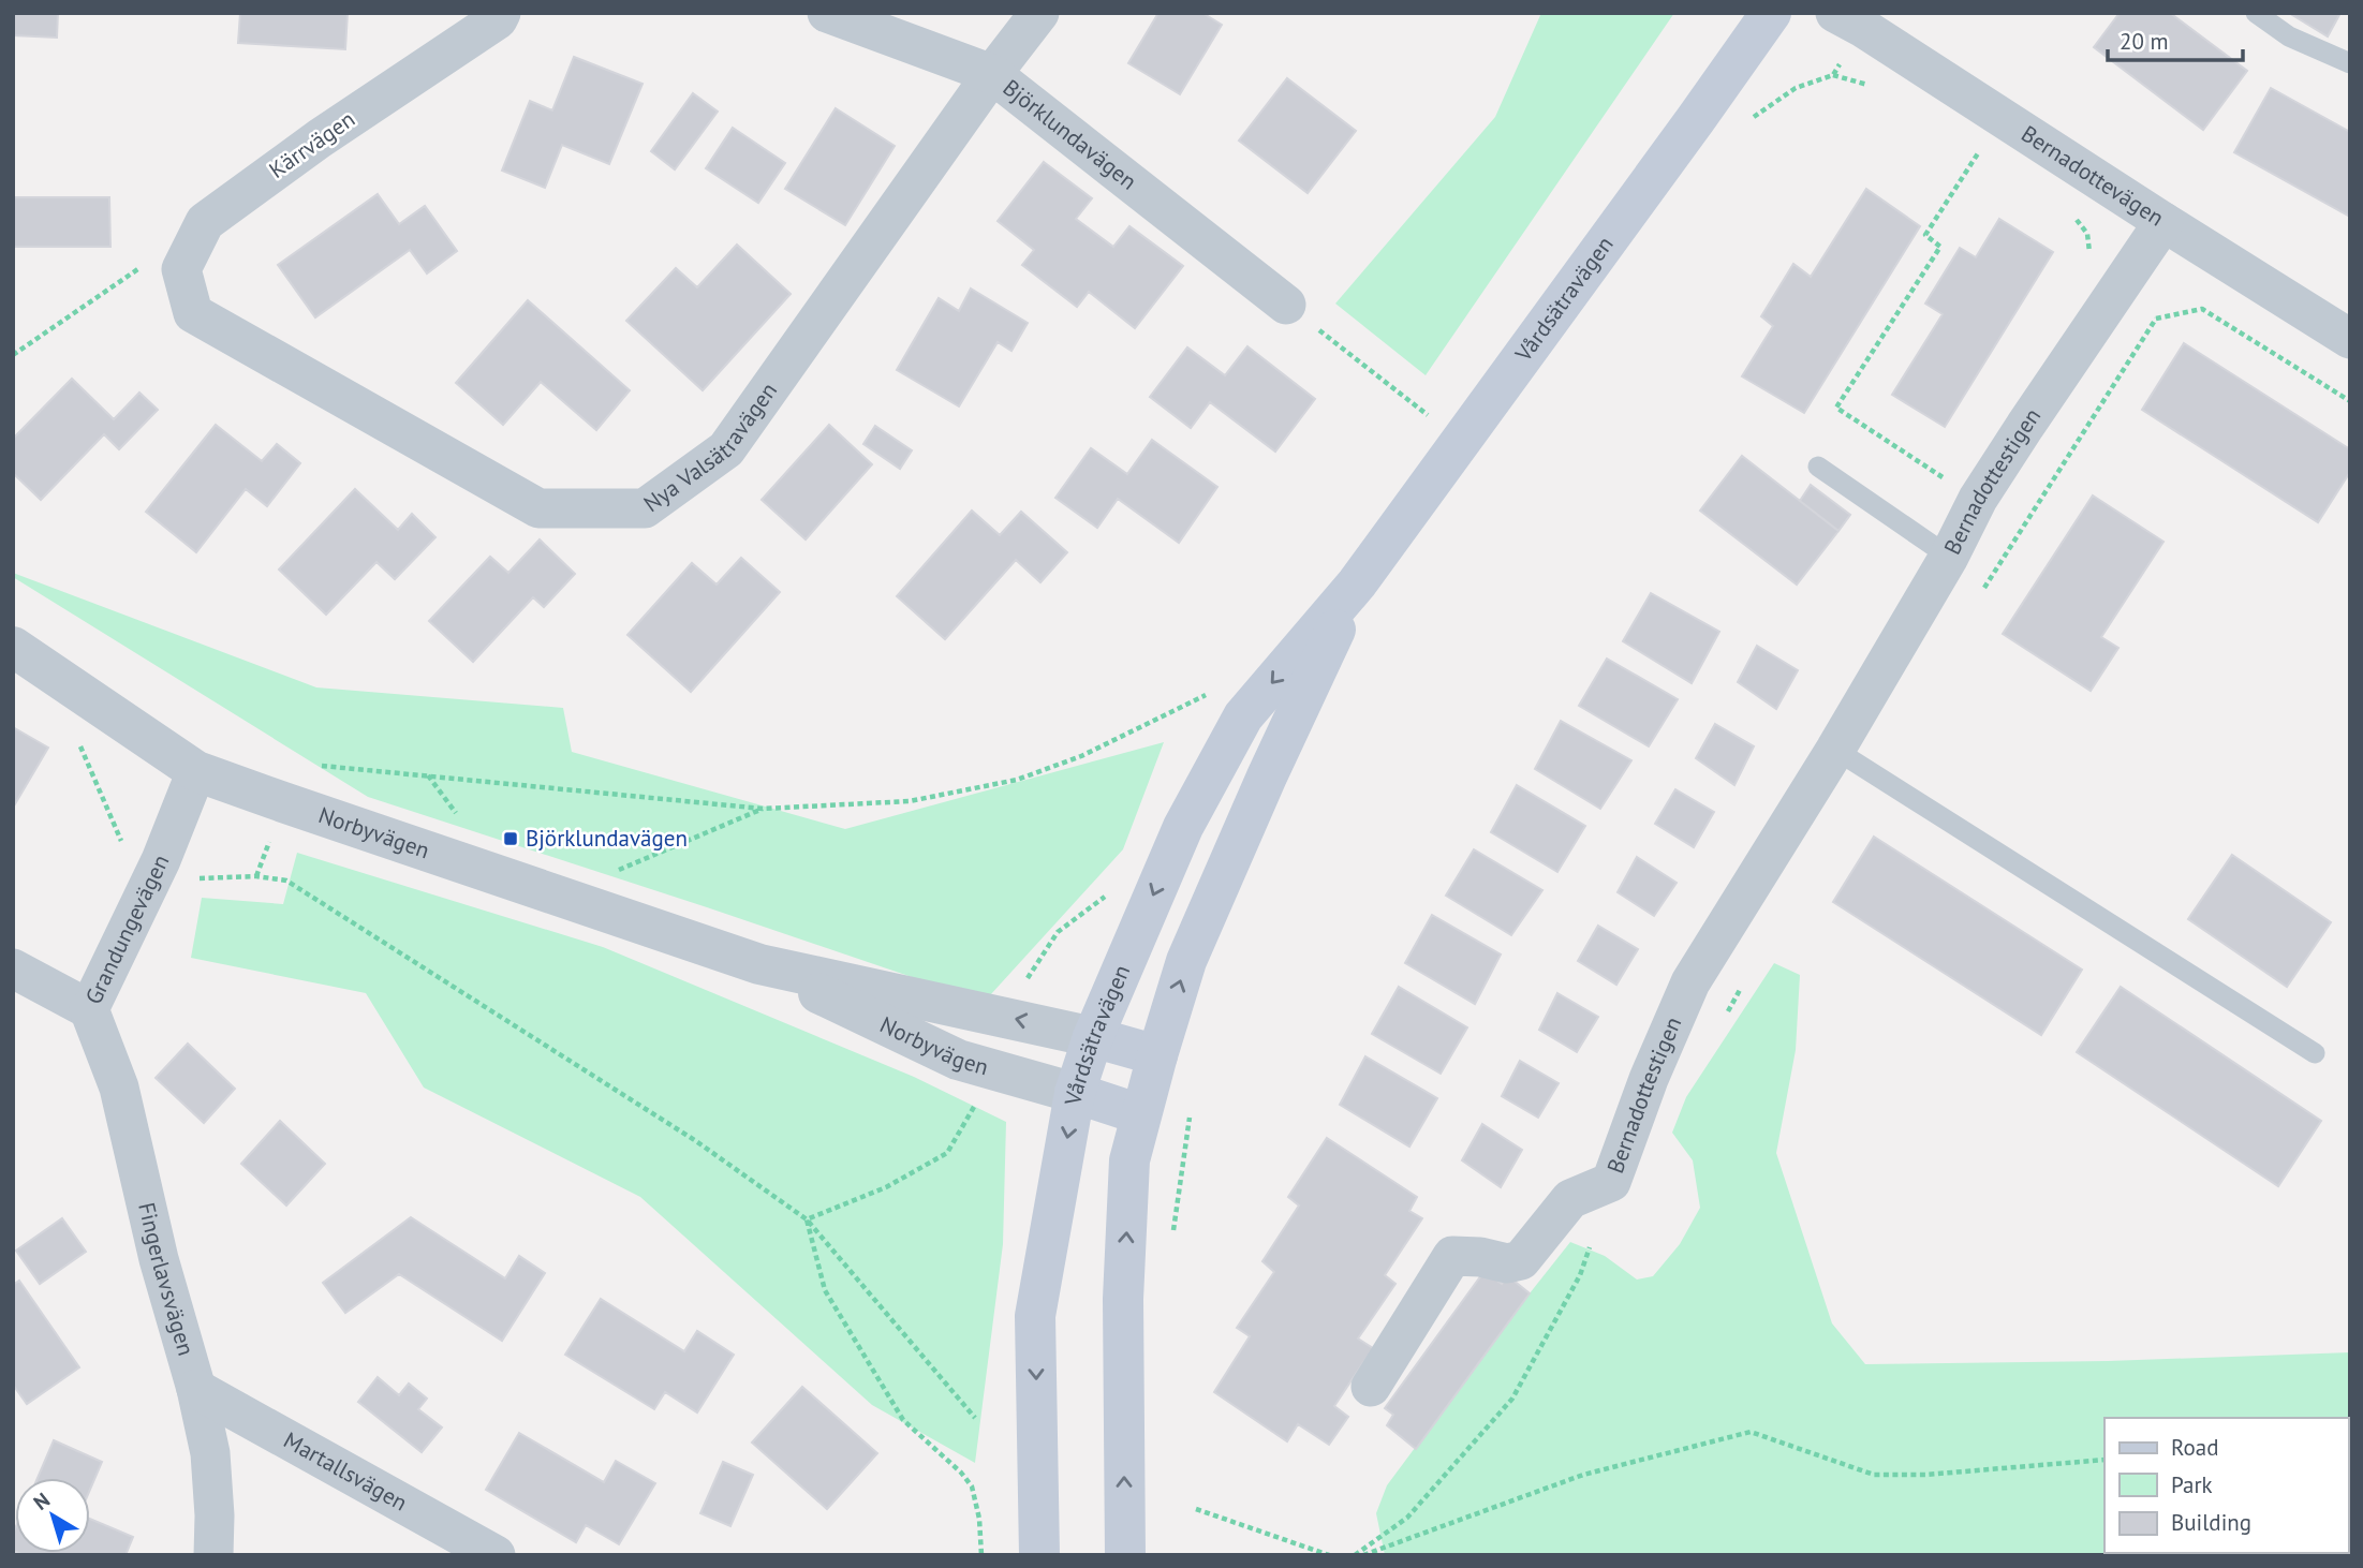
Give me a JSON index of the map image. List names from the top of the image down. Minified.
{"streets":{"main road":["Vårdsätravägen"],"street":["Björklundavägen","Kärrvägen","Bernadottevägen","Nya Valsätravägen","Bernadottestigen","Norbyvägen","Grandungevägen","Fingerlavsvägen","Martallsvägen"]},"crossings":[["Björklundavägen","Nya Valsätravägen"],["Kärrvägen","Nya Valsätravägen"],["Bernadottevägen","Bernadottestigen"],["Vårdsätravägen","Norbyvägen"],["Norbyvägen","Grandungevägen"],["Grandungevägen","Fingerlavsvägen"],["Fingerlavsvägen","Martallsvägen"]],"places":{"transit":["Björklundavägen"]},"legend":["Road","Park","Building"],"scale_bar":"20 m","north":"top left"}
